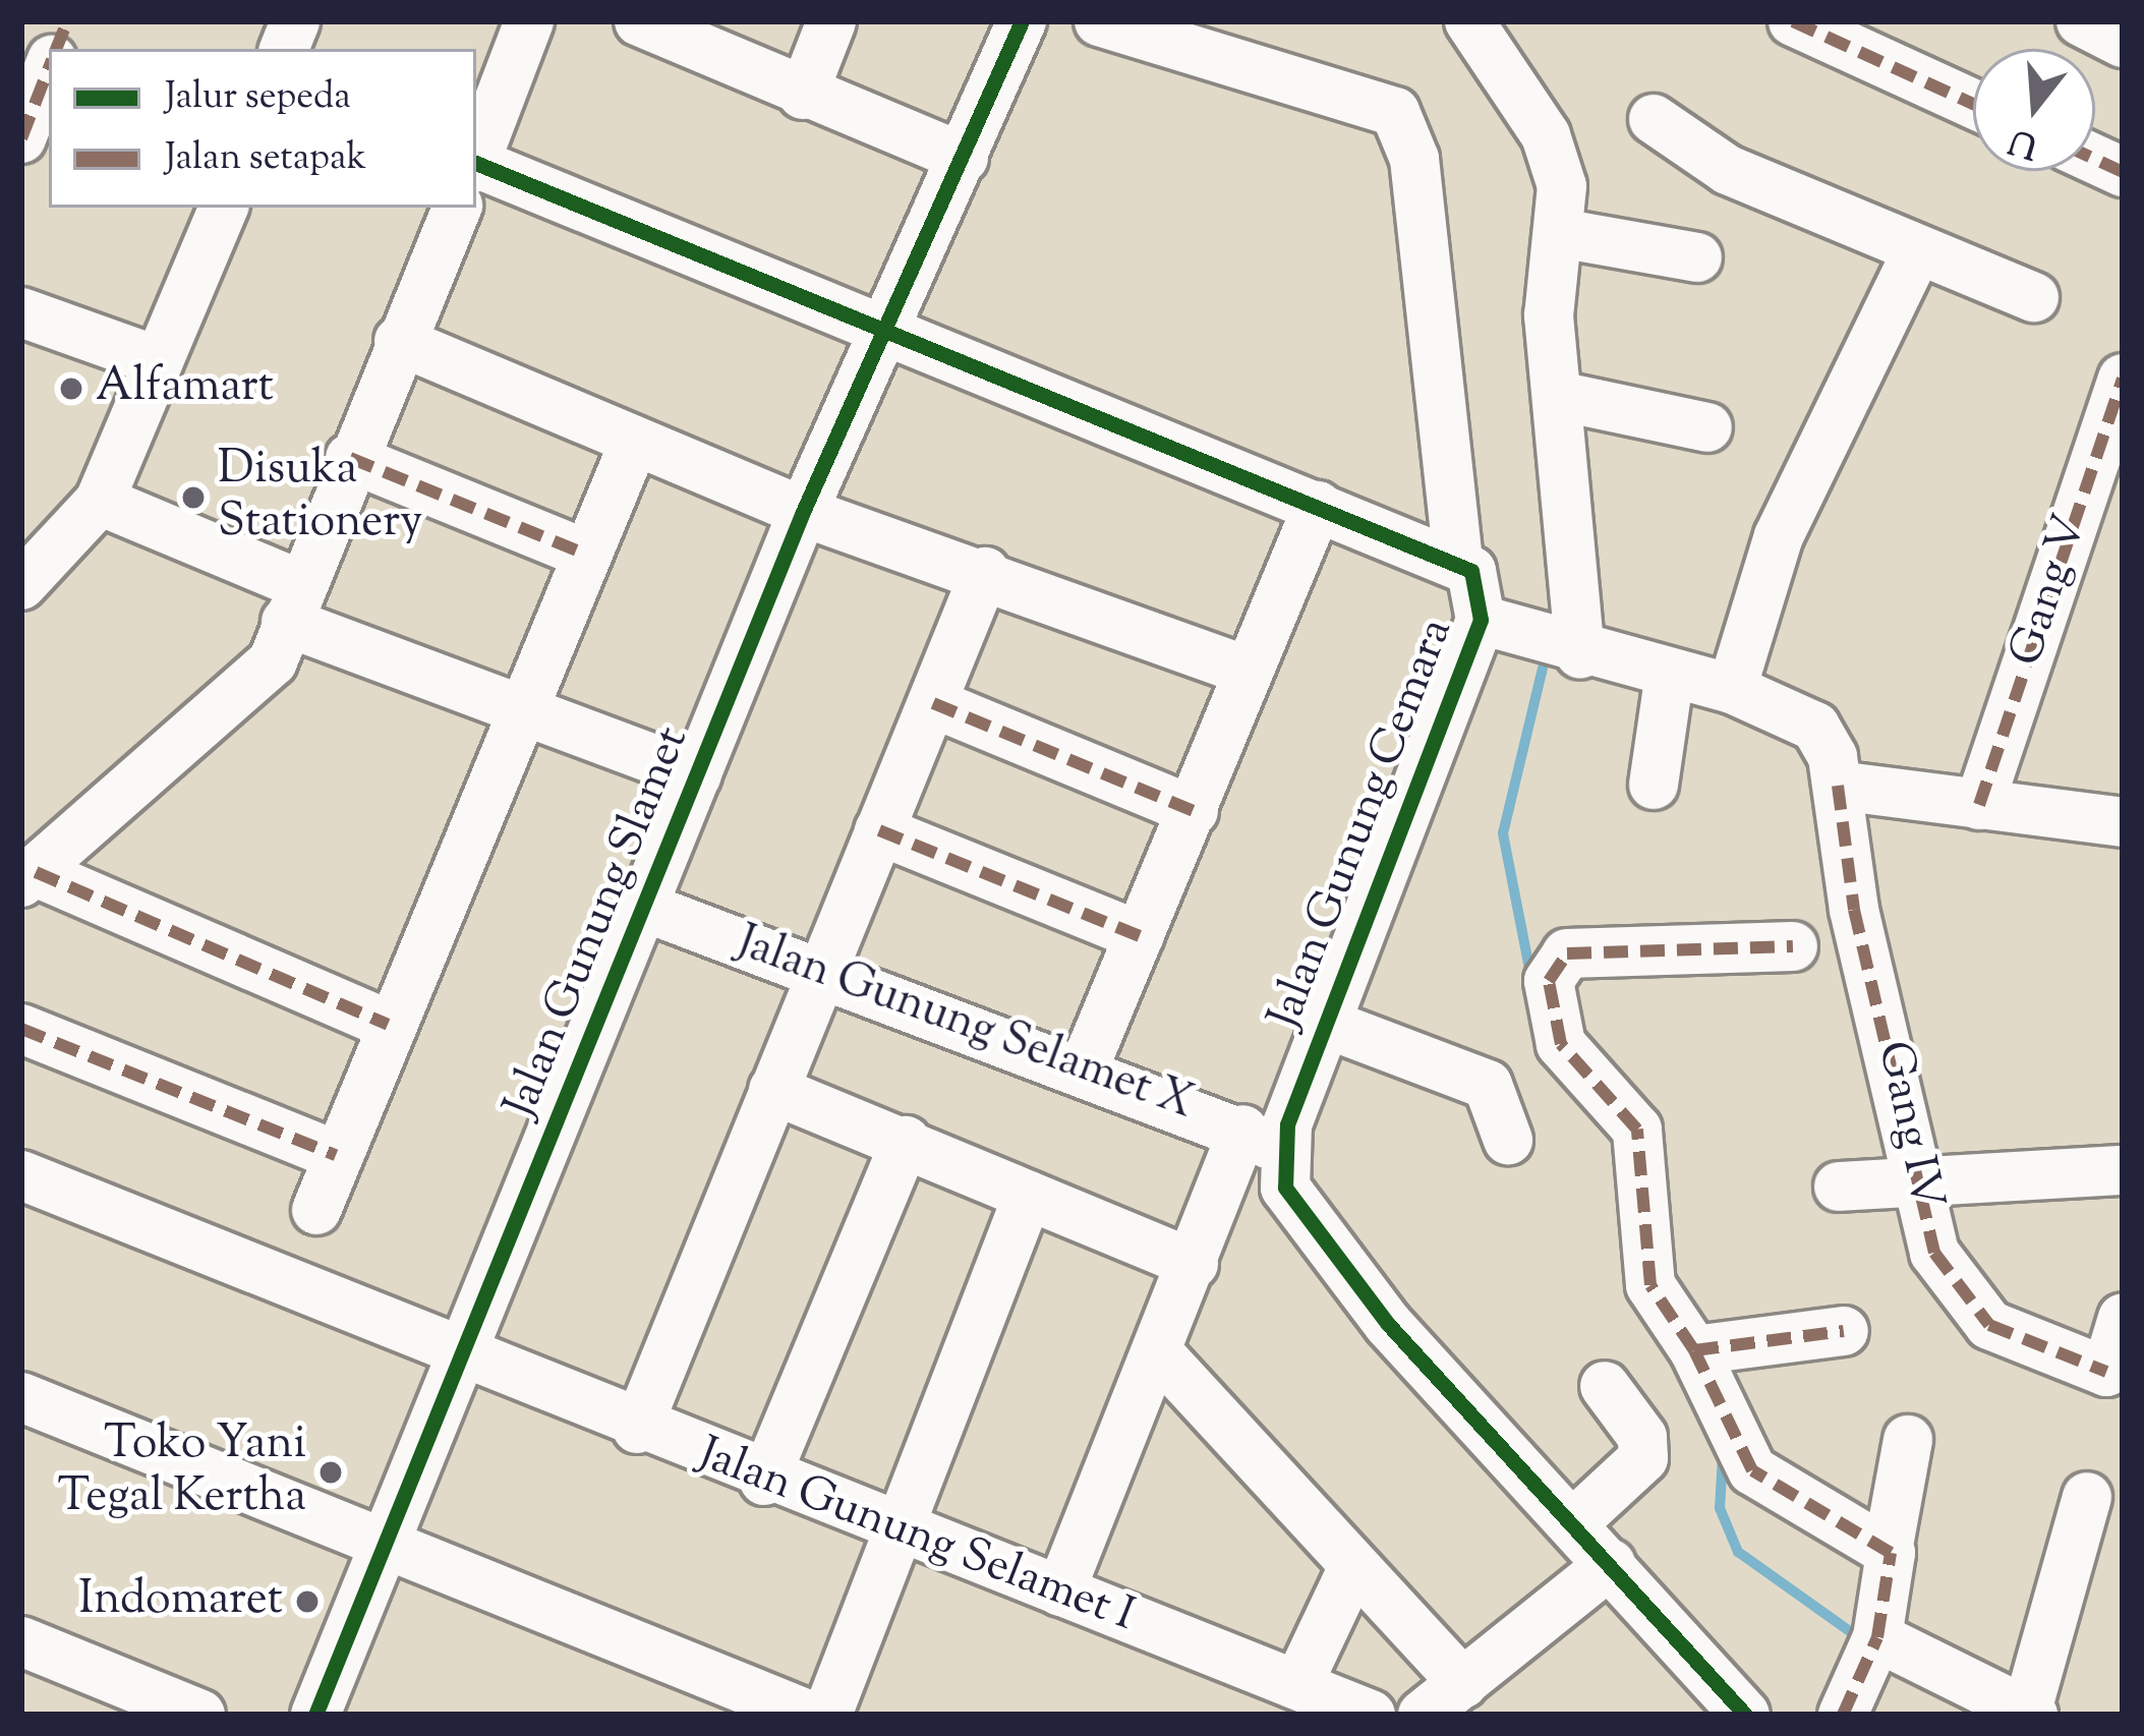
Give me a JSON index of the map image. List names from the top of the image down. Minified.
{"streets":{"street":["Gang V","Jalan Gunung Cemara","Jalan Gunung Slamet","Jalan Gunung Selamet X","Gang IV","Jalan Gunung Selamet I"]},"crossings":[["Jalan Gunung Cemara","Jalan Gunung Slamet"],["Jalan Gunung Cemara","Jalan Gunung Selamet X"],["Jalan Gunung Cemara","Gang IV"],["Jalan Gunung Cemara","Jalan Gunung Selamet I"],["Jalan Gunung Slamet","Jalan Gunung Selamet X"],["Jalan Gunung Slamet","Jalan Gunung Selamet I"]],"places":["Alfamart","Disuka Stationery","Toko Yani Tegal Kertha","Indomaret"],"legend":["Jalur sepeda","Jalan setapak"],"north":"bottom"}
